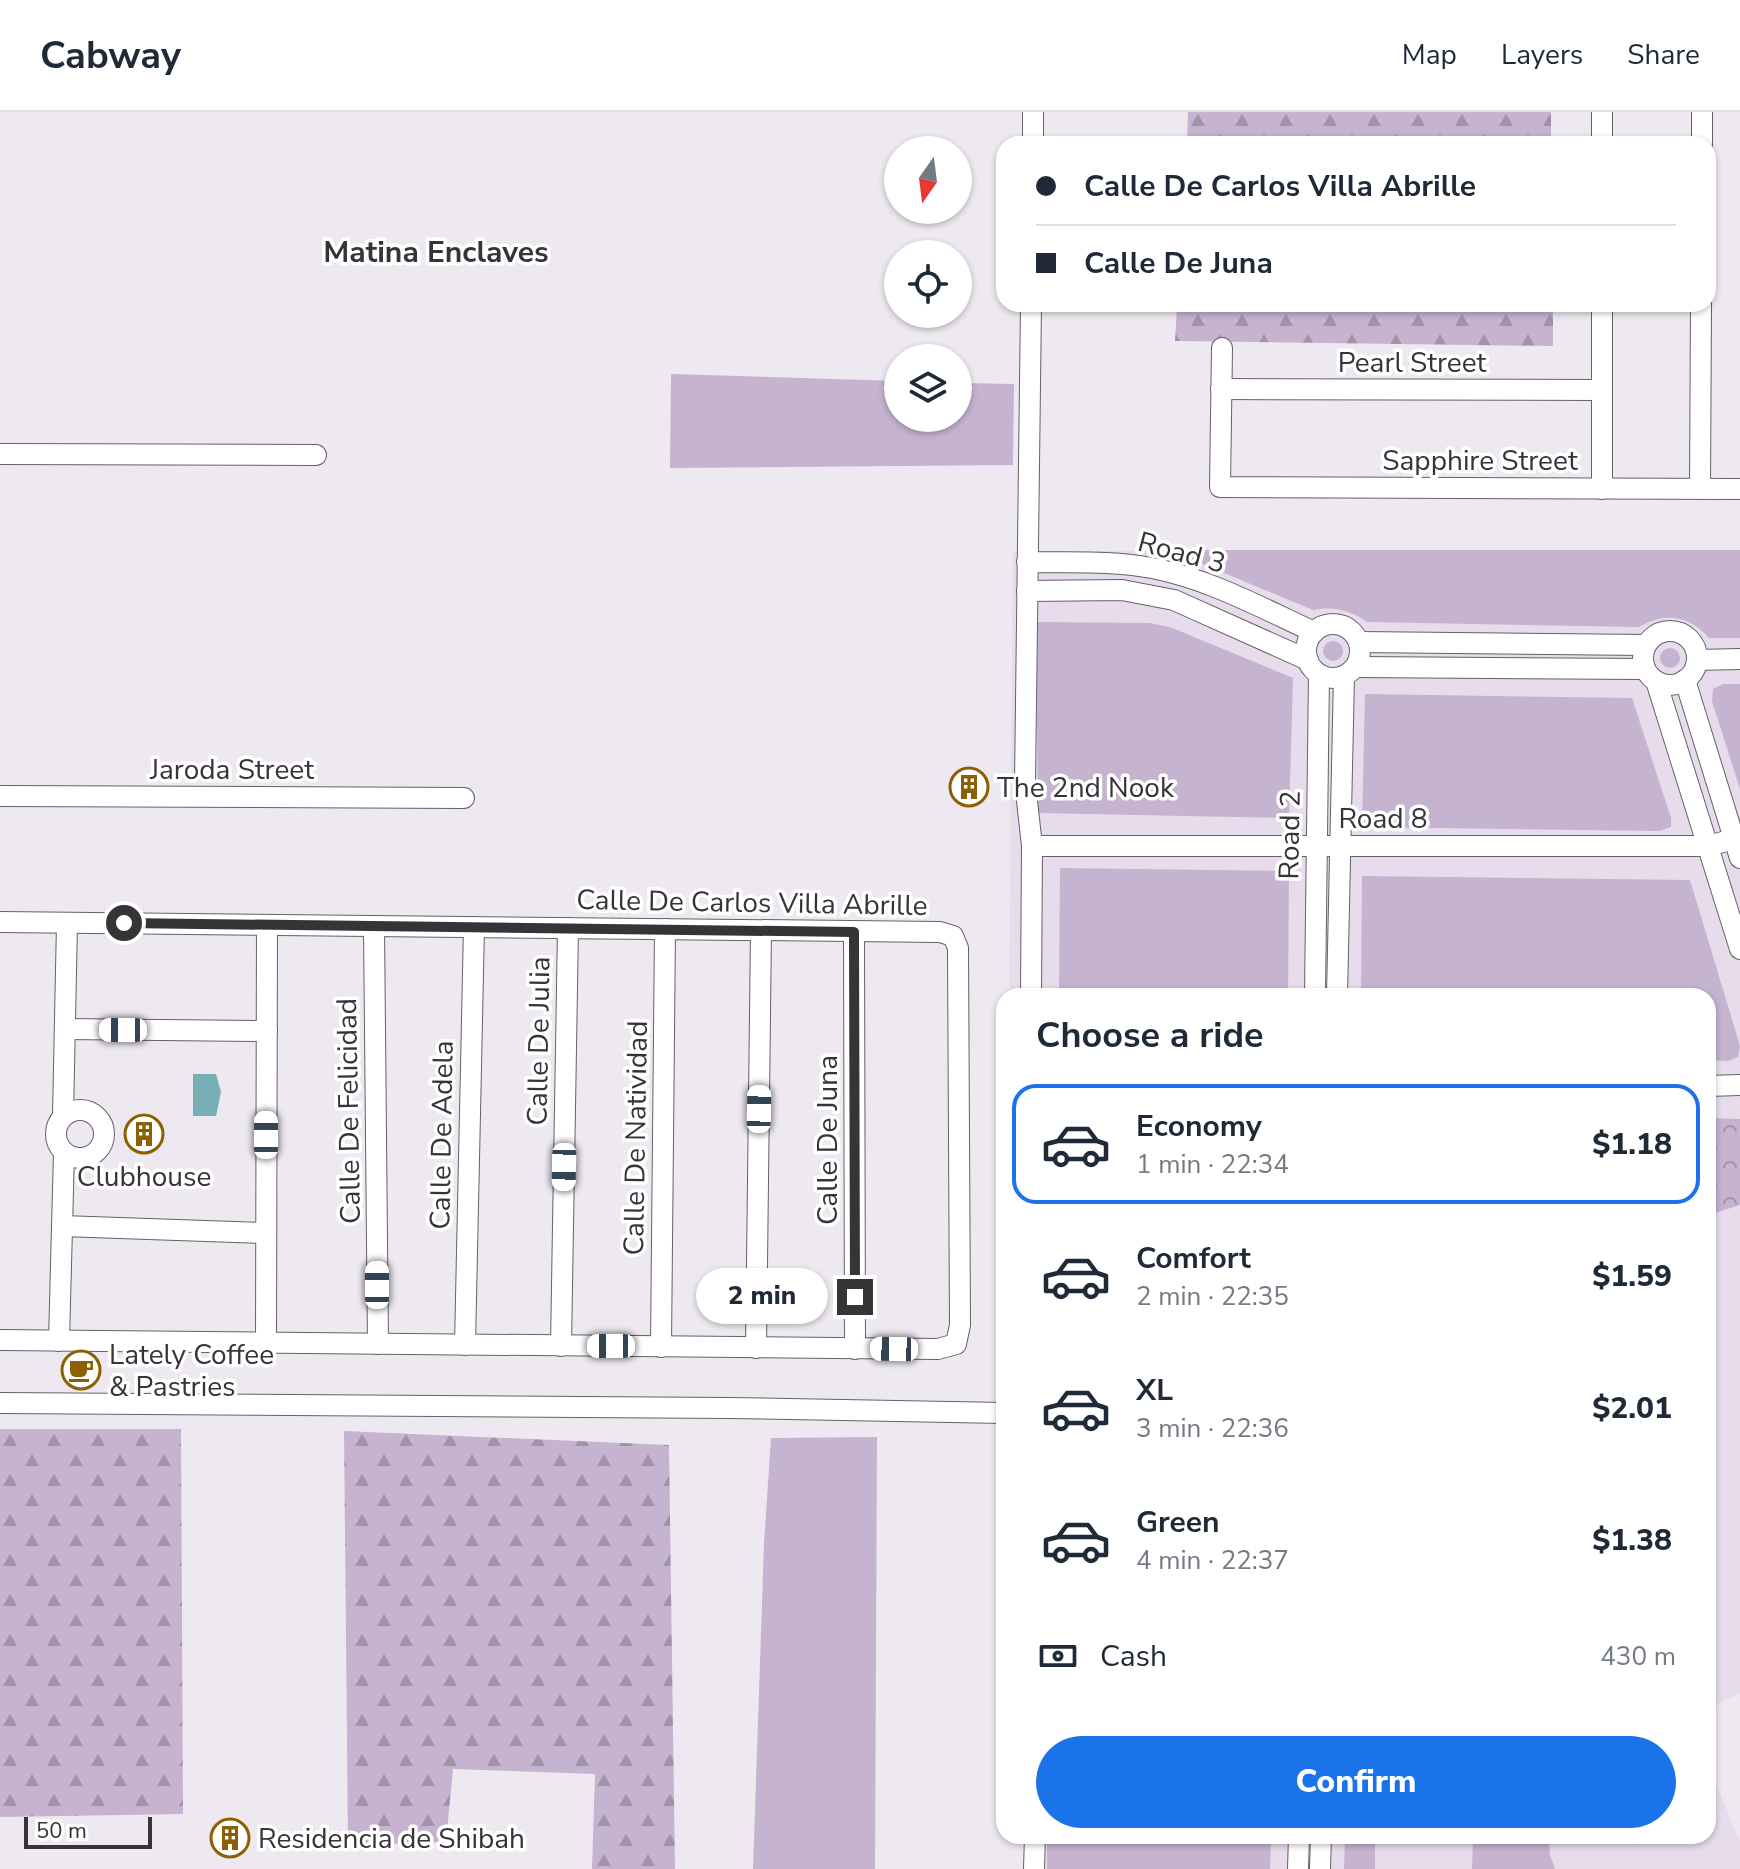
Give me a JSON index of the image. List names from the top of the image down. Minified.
{"streets":{"street":["Pearl Street","Sapphire Street","Road 3","Jaroda Street","Road 8","Road 2","Calle De Carlos Villa Abrille","Calle De Julia","Calle De Felicidad","Calle De Adela","Calle De Natividad","Calle De Juna"]},"crossings":[["Pearl Street","Sapphire Street"],["Road 3","Road 2"],["Road 8","Road 2"],["Calle De Carlos Villa Abrille","Calle De Julia"],["Calle De Carlos Villa Abrille","Calle De Felicidad"],["Calle De Carlos Villa Abrille","Calle De Adela"],["Calle De Carlos Villa Abrille","Calle De Natividad"],["Calle De Carlos Villa Abrille","Calle De Juna"]],"districts":["Matina Enclaves"],"places":{"building":["The 2nd Nook","Clubhouse","Residencia de Shibah"],"cafe":["Lately Coffee & Pastries"]},"scale_bar":"50 m","north":"bottom","page":{"header":"Cabway","nav":["Map","Layers","Share"],"banner":["Calle De Carlos Villa Abrille","Calle De Juna"],"heading":"Choose a ride","list":[{"name":"Economy","note":"1 min · 22:34","value":"$1.18"},{"name":"Comfort","note":"2 min · 22:35","value":"$1.59"},{"name":"XL","note":"3 min · 22:36","value":"$2.01"},{"name":"Green","note":"4 min · 22:37","value":"$1.38"}],"bubble":"2 min","pay":["Cash","430 m"],"buttons":"Confirm","scale":"50 m"}}
